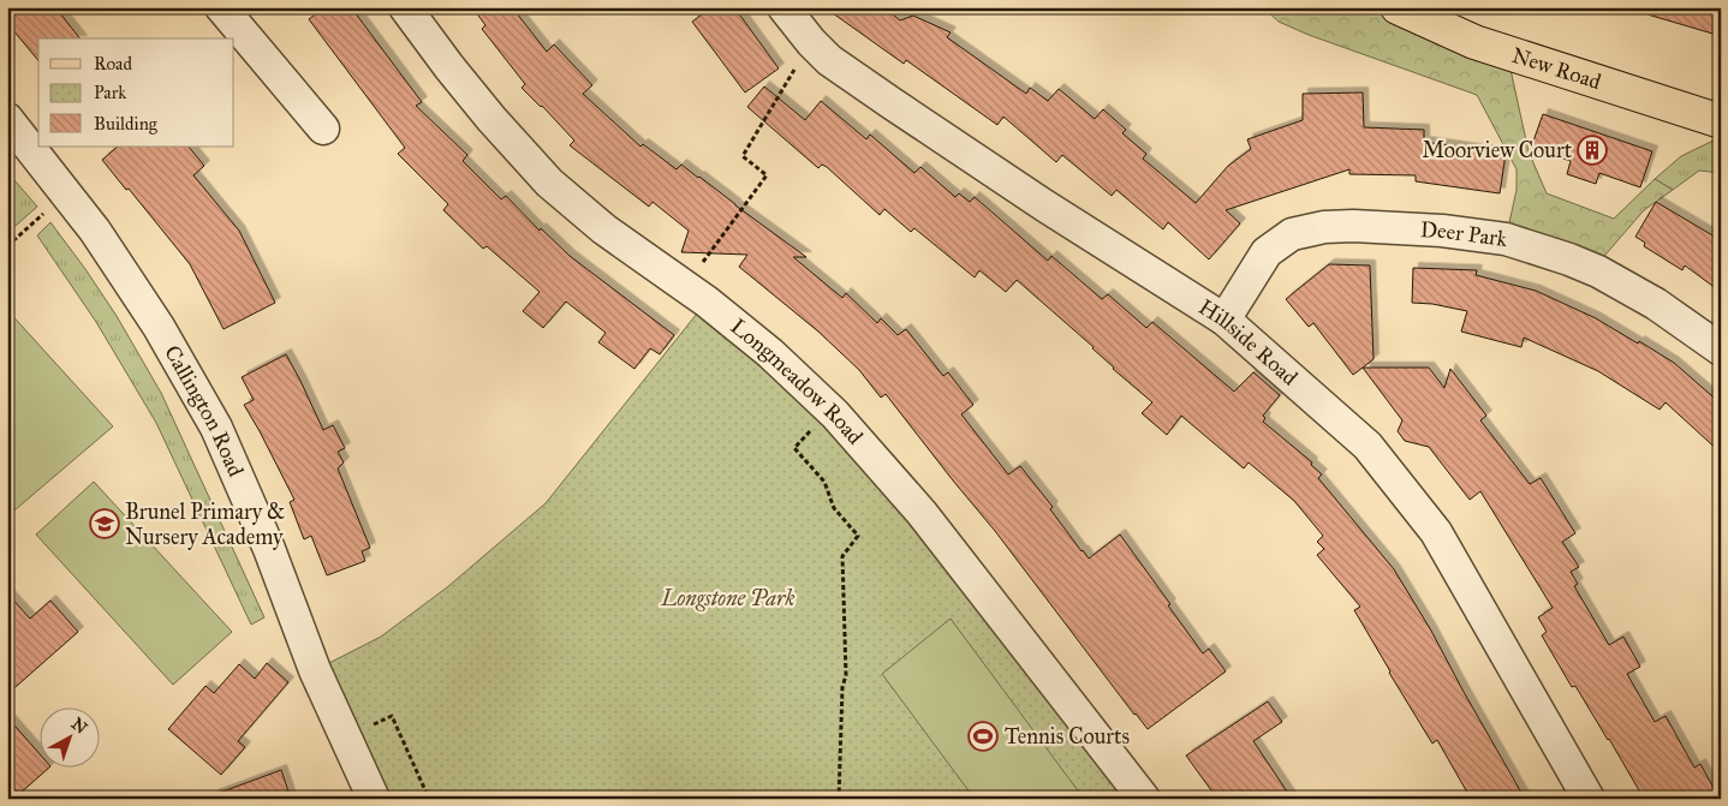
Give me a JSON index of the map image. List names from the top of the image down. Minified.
{"streets":{"main road":["New Road"],"street":["Deer Park","Hillside Road","Longmeadow Road","Callington Road"]},"crossings":[["Deer Park","Hillside Road"]],"parks":["Longstone Park"],"places":{"building":["Moorview Court"],"school or university":["Brunel Primary & Nursery Academy"],"sports":["Tennis Courts"]},"legend":["Road","Park","Building"],"north":"top right"}
